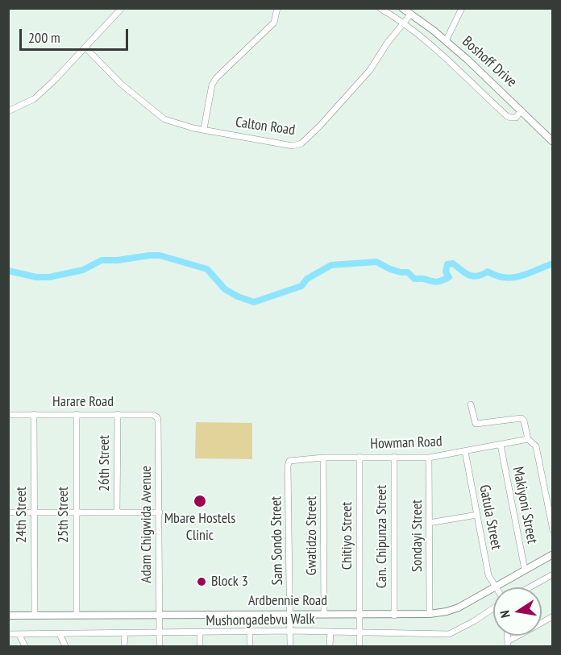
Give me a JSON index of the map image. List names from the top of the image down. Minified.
{"streets":{"main road":["Boshoff Drive","Ardbennie Road"],"street":["Calton Road","Harare Road","Howman Road","26th Street","Makiyoni Street","24th Street","25th Street","Gatula Street","Adam Chigwida Avenue","Gwatidzo Street","Chitiyo Street","Sondayi Street","Can. Chipunza Street","Sam Sondo Street","Mushongadebvu Walk"]},"crossings":[["Boshoff Drive","Calton Road"],["Harare Road","26th Street"],["Harare Road","24th Street"],["Harare Road","25th Street"],["Harare Road","Adam Chigwida Avenue"],["Howman Road","Makiyoni Street"],["Howman Road","Gatula Street"],["Howman Road","Gwatidzo Street"],["Howman Road","Chitiyo Street"],["Howman Road","Sondayi Street"],["Howman Road","Can. Chipunza Street"],["Howman Road","Sam Sondo Street"],["Makiyoni Street","Ardbennie Road"],["24th Street","Ardbennie Road"],["25th Street","Ardbennie Road"],["Gatula Street","Ardbennie Road"],["Adam Chigwida Avenue","Ardbennie Road"],["Adam Chigwida Avenue","Mushongadebvu Walk"],["Gwatidzo Street","Ardbennie Road"],["Chitiyo Street","Ardbennie Road"],["Chitiyo Street","Mushongadebvu Walk"],["Sondayi Street","Ardbennie Road"],["Can. Chipunza Street","Ardbennie Road"],["Sam Sondo Street","Ardbennie Road"],["Sam Sondo Street","Mushongadebvu Walk"]],"places":["Mbare Hostels Clinic","Block 3"],"scale_bar":"200 m","north":"left"}
